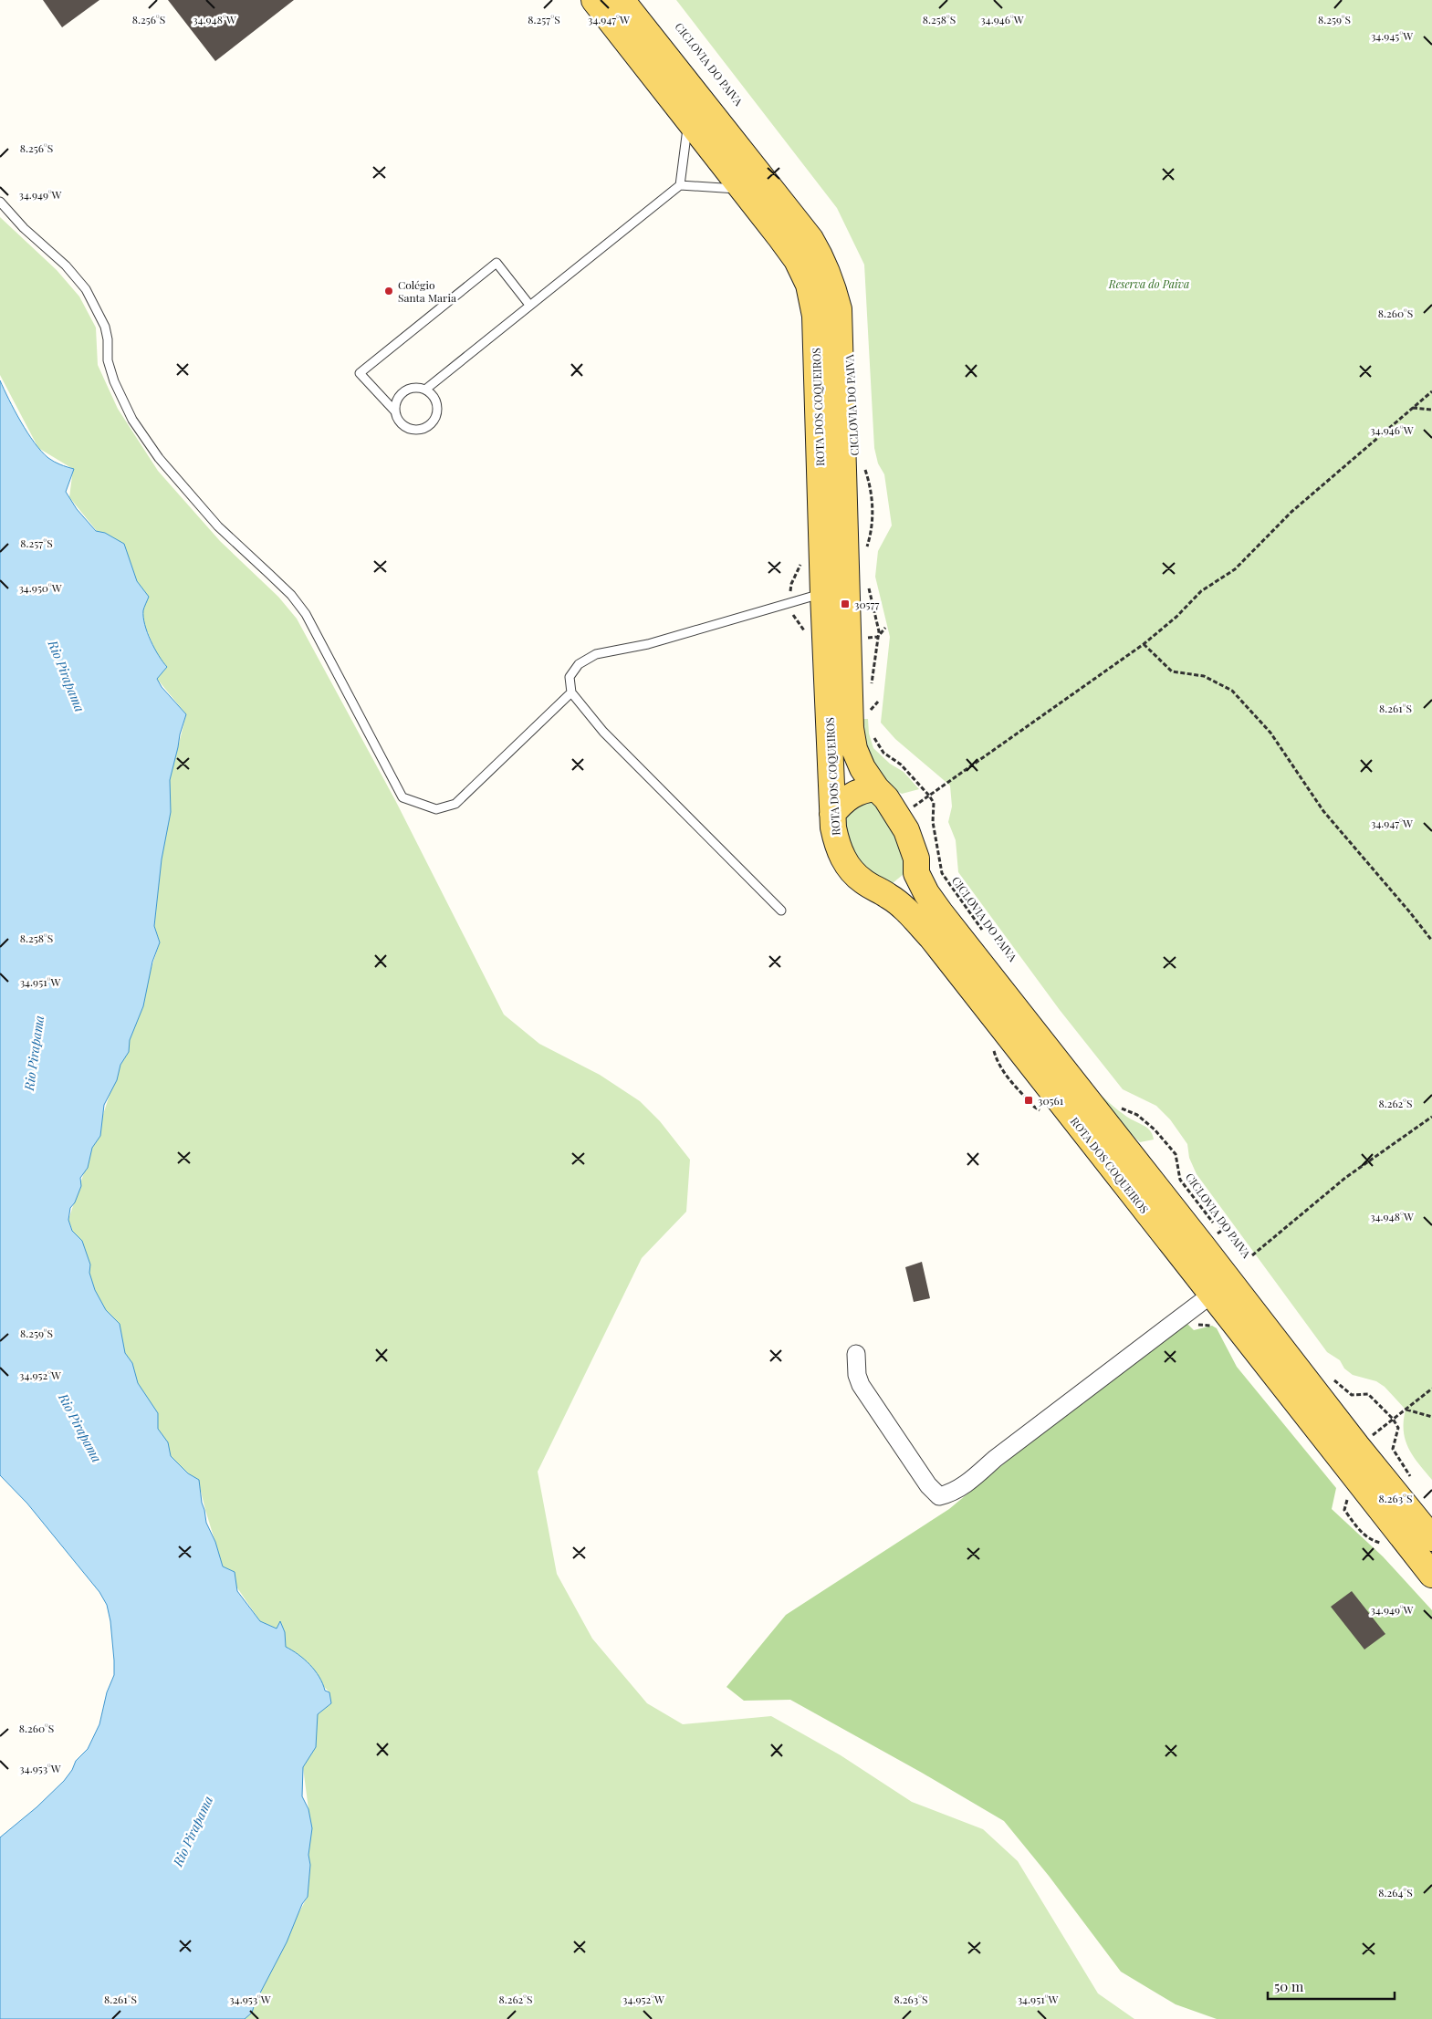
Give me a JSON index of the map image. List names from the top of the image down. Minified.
{"streets":{"main road":["ROTA DOS COQUEIROS"],"path":["CICLOVIA DO PAIVA"]},"water":["Rio Pirapama"],"parks":["Reserva do Paiva"],"places":{"other":["Colégio Santa Maria"],"transit":["30577","30561"]},"scale_bar":"50 m","coordinates":["8.256°S","34.948°W","8.257°S","34.947°W","8.258°S","34.946°W","8.259°S","34.945°W","34.949°W","8.260°S","34.950°W","8.261°S","34.951°W","8.262°S","34.952°W","8.263°S","34.953°W","8.264°S"]}
